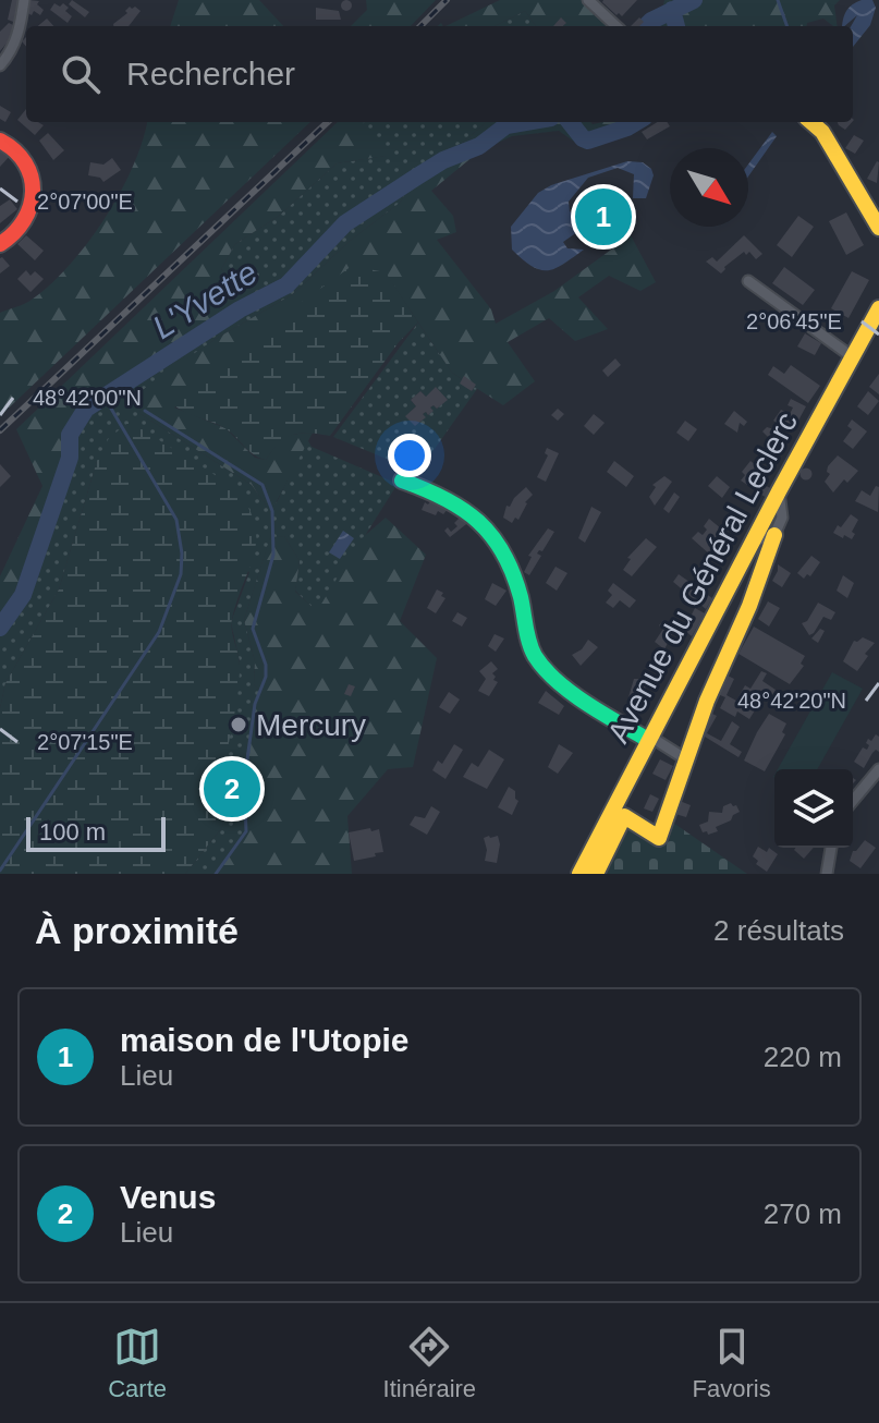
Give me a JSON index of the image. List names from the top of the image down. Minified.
{"streets":{"street":["Avenue du Général Leclerc"]},"water":["L'Yvette"],"places":["Mercury"],"scale_bar":"100 m","north":"bottom right","page":{"search":"Rechercher","pins":["1","2"],"scale":"100 m","heading":["À proximité","2 résultats"],"list":[{"mark":"1","name":"maison de l'Utopie","note":"Lieu","value":"220 m"},{"mark":"2","name":"Venus","note":"Lieu","value":"270 m"}],"nav":["Carte","Itinéraire","Favoris"]},"coordinates":["2°07'00\"E","2°06'45\"E","48°42'00\"N","48°42'20\"N","2°07'15\"E"]}
